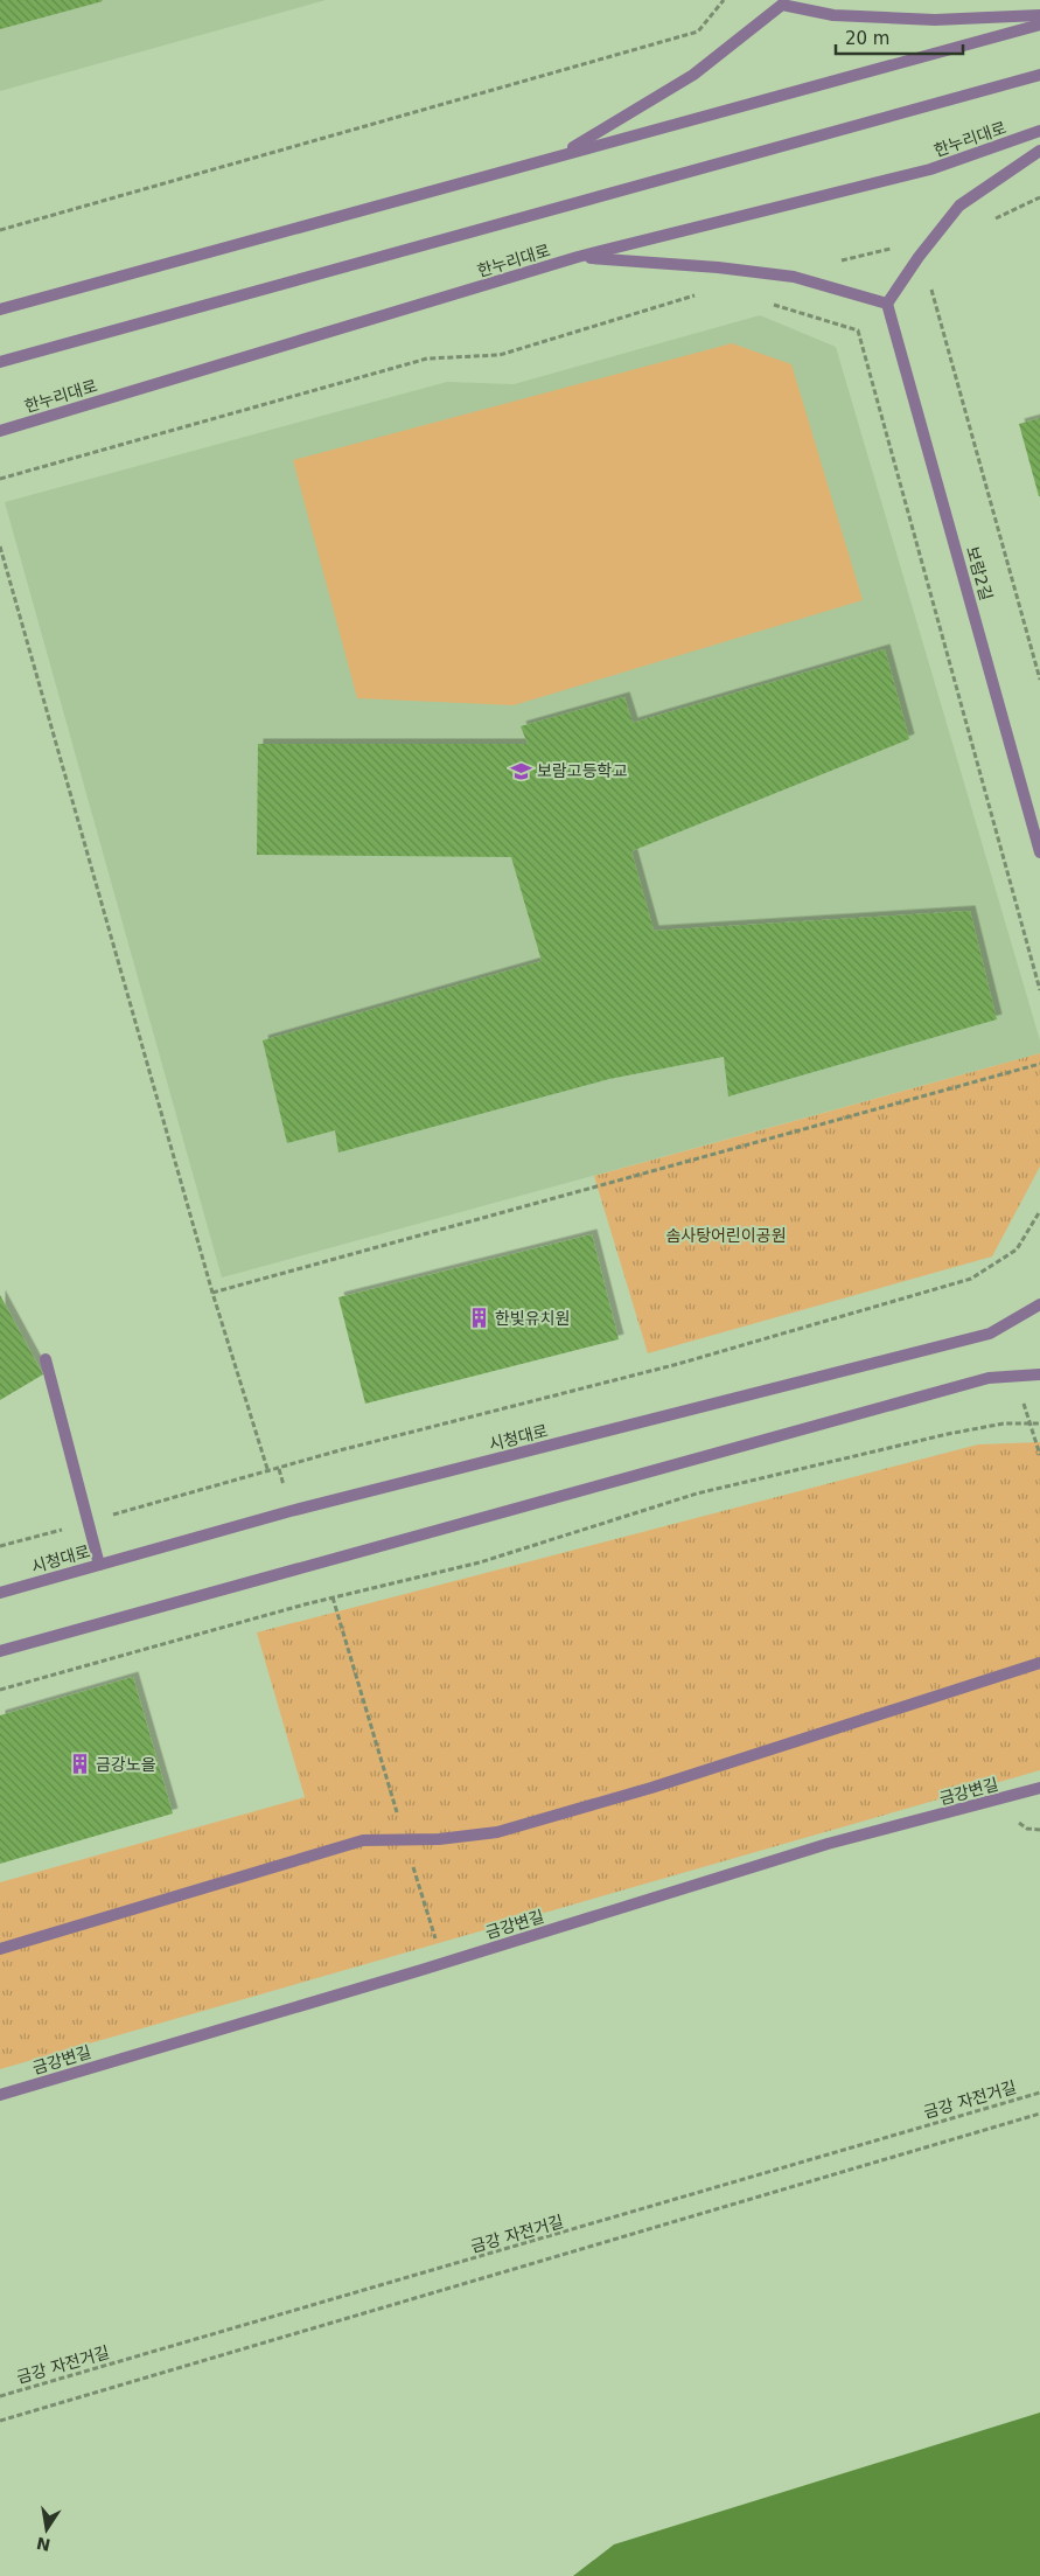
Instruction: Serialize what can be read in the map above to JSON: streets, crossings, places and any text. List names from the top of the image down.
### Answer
{
  "streets": {
    "street": [
      "한누리대로",
      "보람2길",
      "시청대로",
      "금강변길"
    ],
    "path": ["금강 자전거길"]
  },
  "parks": ["솜사탕어린이공원"],
  "places": {
    "school or university": ["보람고등학교"],
    "building": ["한빛유치원", "금강노을"]
  },
  "scale_bar": "20 m",
  "north": "bottom"
}
